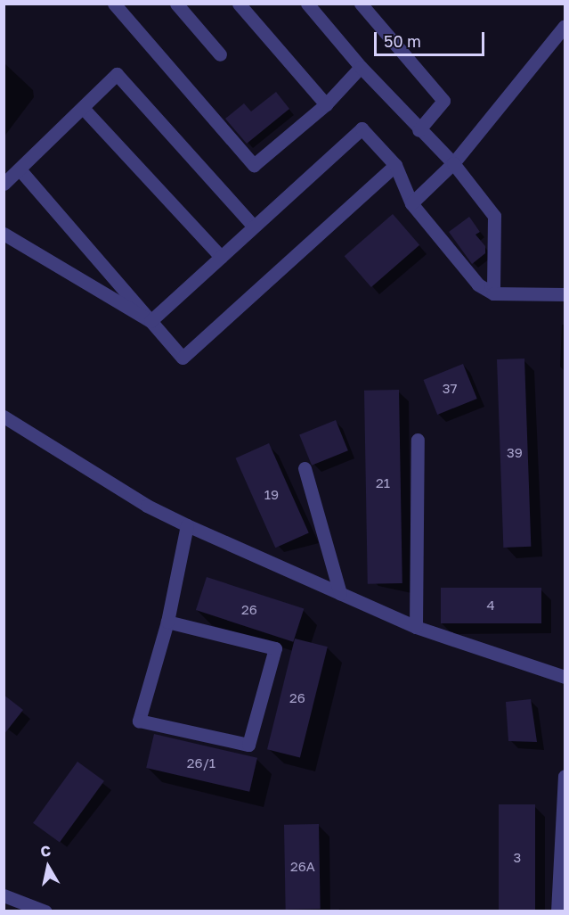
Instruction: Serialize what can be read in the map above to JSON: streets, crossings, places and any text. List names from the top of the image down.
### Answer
{
  "house_numbers": [
    "37",
    "39",
    "21",
    "19",
    "4",
    "26",
    "26",
    "26/1",
    "3",
    "26А"
  ],
  "scale_bar": "50 m",
  "north": "top"
}
